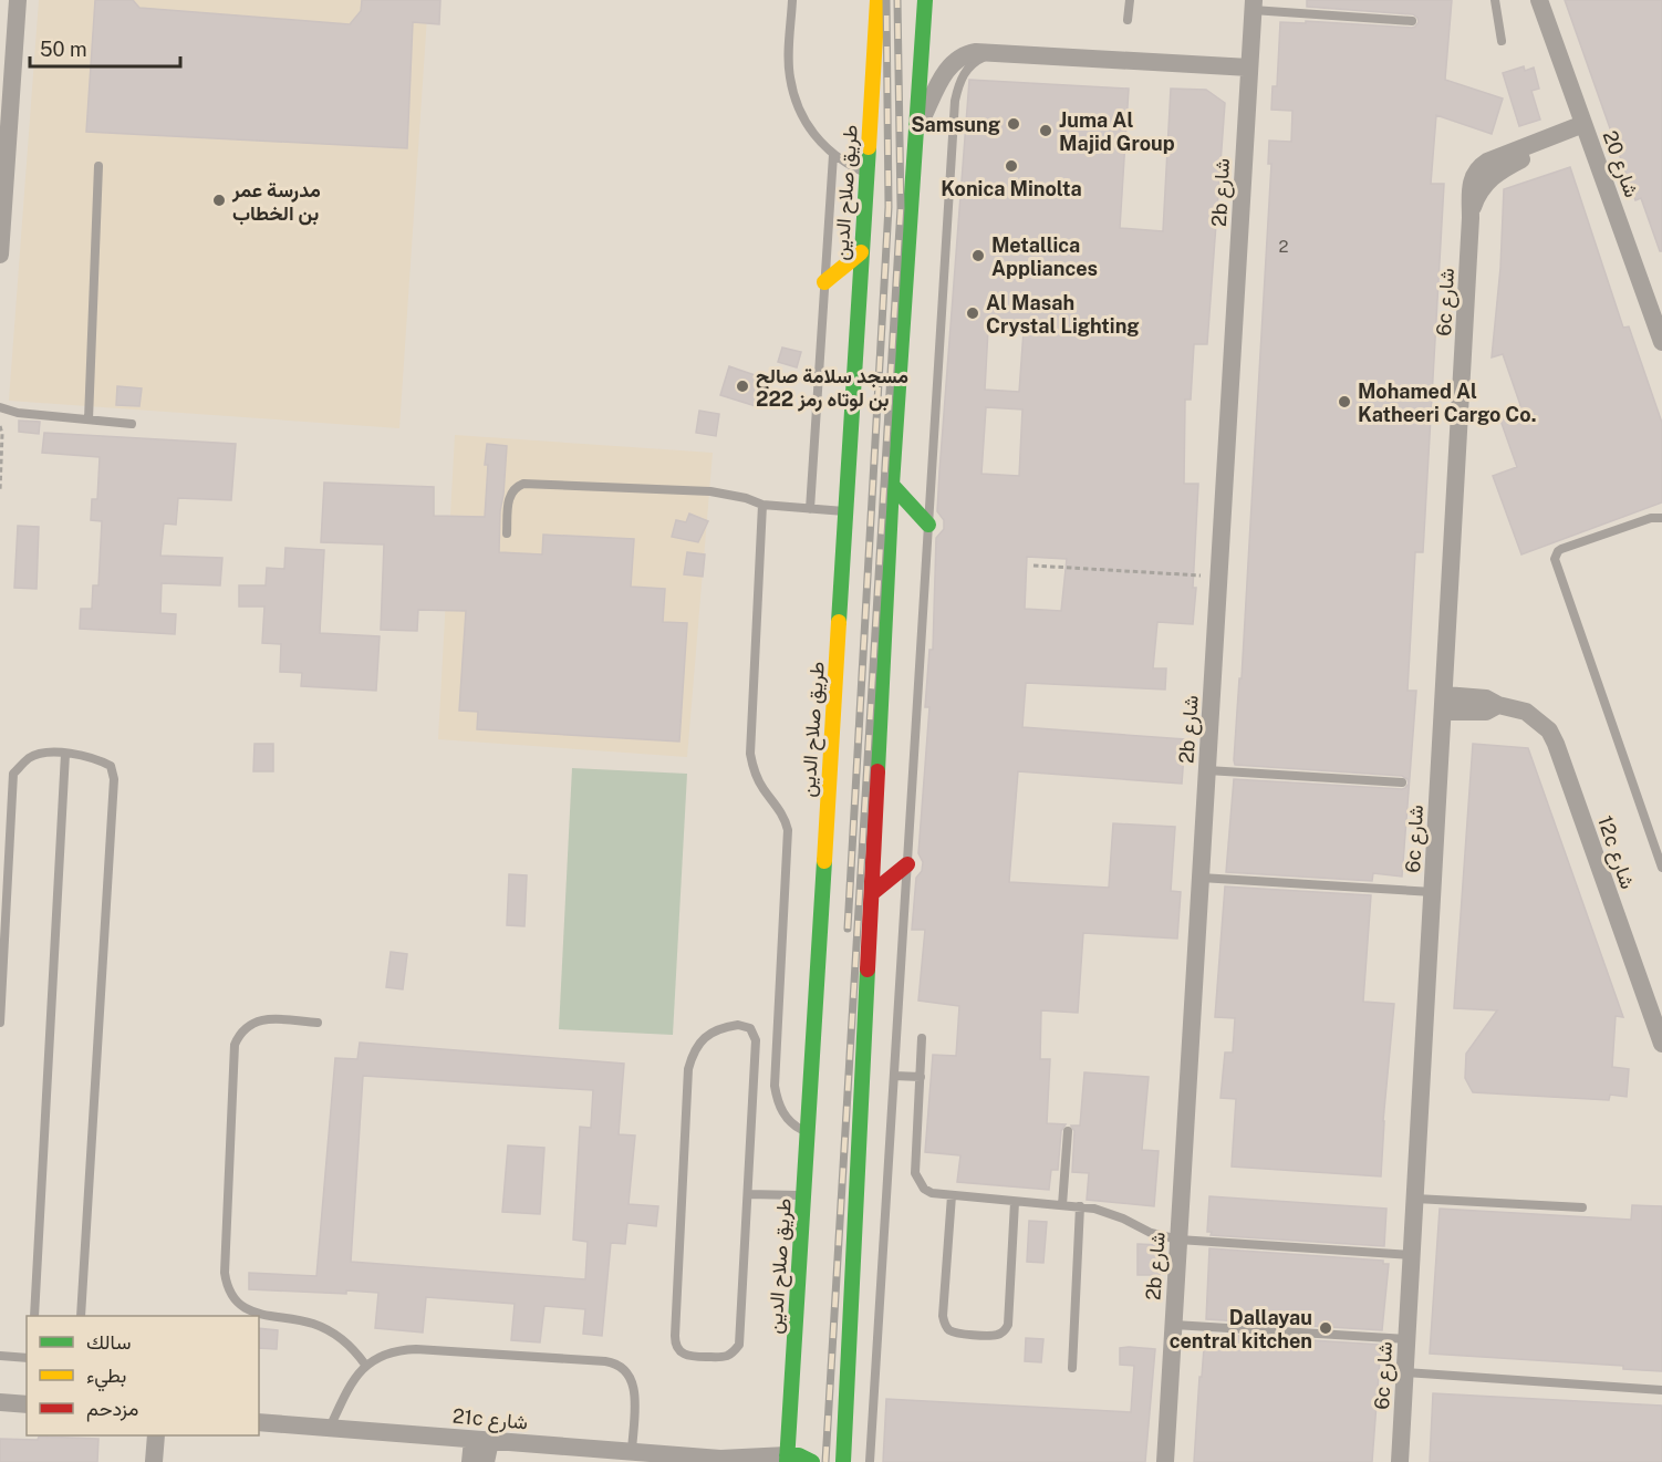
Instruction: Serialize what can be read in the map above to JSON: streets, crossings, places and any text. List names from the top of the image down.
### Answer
{
  "streets": {
    "main road": ["طريق صلاح الدين"],
    "street": [
      "شارع 20",
      "2b شارع",
      "6c شارع",
      "12c شارع",
      "21c شارع"
    ]
  },
  "crossings": [
    ["شارع 20", "6c شارع"],
    ["طريق صلاح الدين", "21c شارع"],
    ["6c شارع", "12c شارع"]
  ],
  "places": [
    "Samsung",
    "Juma Al Majid Group",
    "Konica Minolta",
    "مدرسة عمر بن الخطاب",
    "Metallica Appliances",
    "Al Masah Crystal Lighting",
    "مسجد سلامة صالح بن لوتاه رمز 222",
    "Mohamed Al Katheeri Cargo Co.",
    "Dallayau central kitchen"
  ],
  "house_numbers": ["2"],
  "legend": ["سالك", "بطيء", "مزدحم"],
  "scale_bar": "50 m"
}
